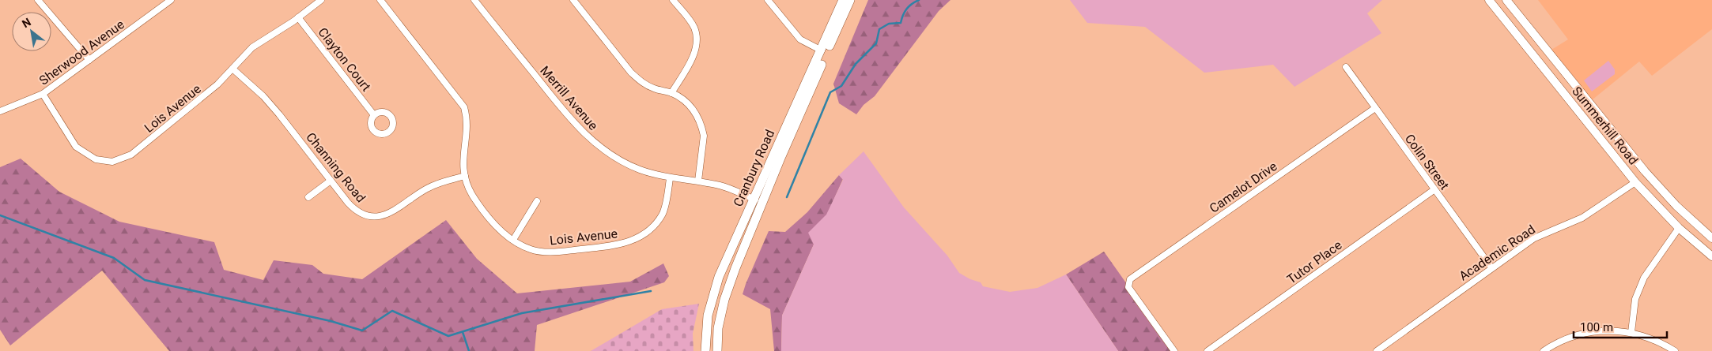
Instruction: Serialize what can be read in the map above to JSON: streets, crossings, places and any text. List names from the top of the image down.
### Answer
{
  "streets": {
    "main road": ["Cranbury Road"],
    "street": [
      "Sherwood Avenue",
      "Clayton Court",
      "Merrill Avenue",
      "Lois Avenue",
      "Summerhill Road",
      "Colin Street",
      "Channing Road",
      "Camelot Drive",
      "Academic Road",
      "Tutor Place"
    ]
  },
  "crossings": [
    ["Sherwood Avenue", "Lois Avenue"],
    ["Clayton Court", "Lois Avenue"],
    ["Merrill Avenue", "Lois Avenue"],
    ["Merrill Avenue", "Cranbury Road"],
    ["Lois Avenue", "Channing Road"],
    ["Summerhill Road", "Academic Road"],
    ["Colin Street", "Camelot Drive"],
    ["Colin Street", "Academic Road"],
    ["Colin Street", "Tutor Place"]
  ],
  "scale_bar": "100 m",
  "north": "top left"
}
